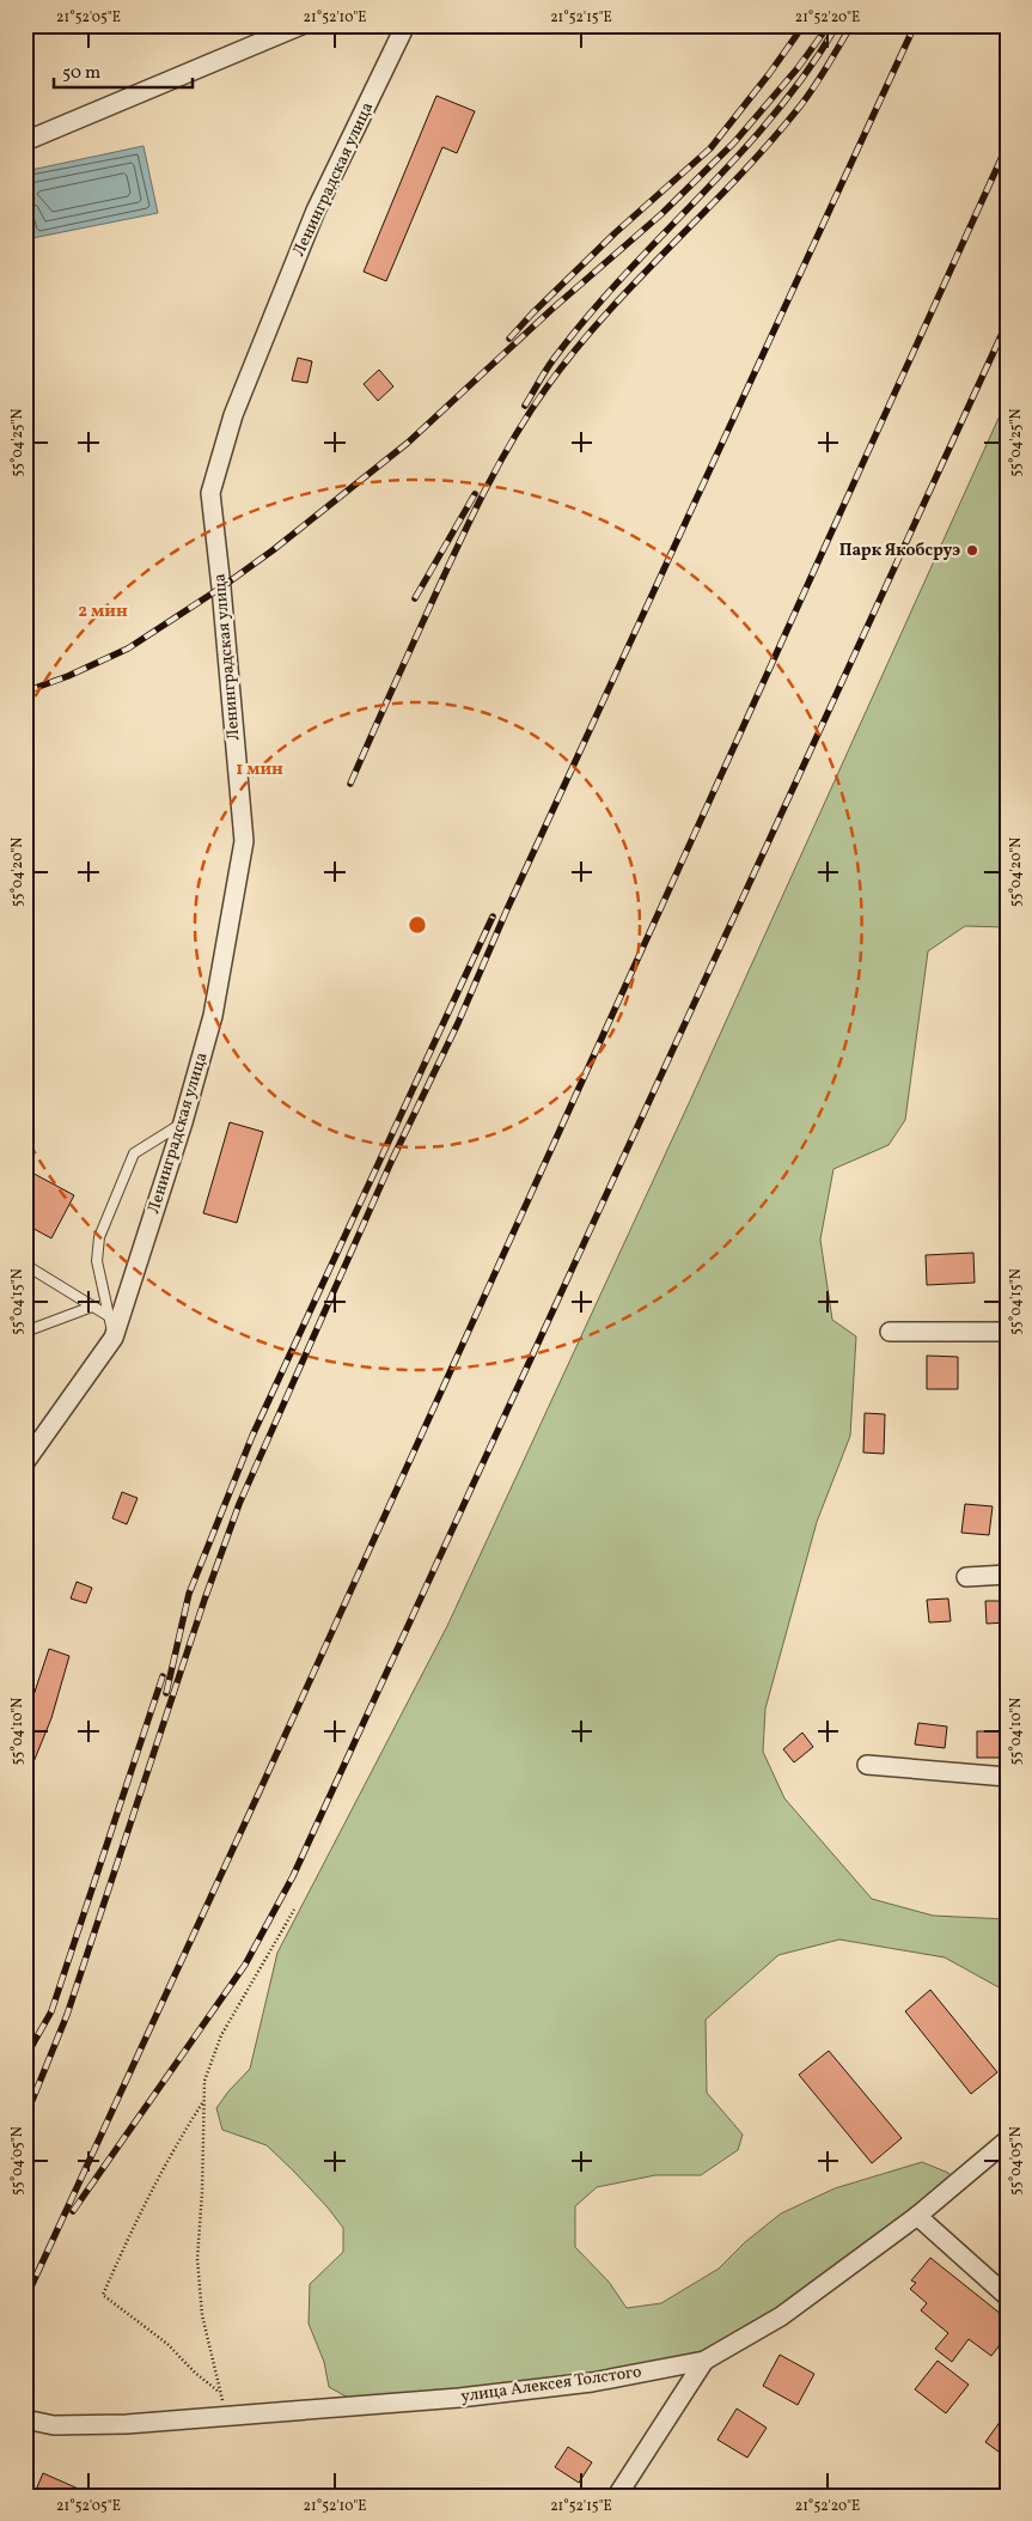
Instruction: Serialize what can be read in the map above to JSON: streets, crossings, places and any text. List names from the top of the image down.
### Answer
{
  "streets": {
    "street": ["Ленинградская улица", "улица Алексея Толстого"]
  },
  "places": ["Парк Якобсруэ"],
  "scale_bar": "50 m",
  "coordinates": [
    "21°52'05\"E",
    "21°52'10\"E",
    "21°52'15\"E",
    "21°52'20\"E",
    "55°04'25\"N",
    "55°04'20\"N",
    "55°04'15\"N",
    "55°04'10\"N",
    "55°04'05\"N"
  ],
  "rings": ["2 мин", "1 мин"]
}
